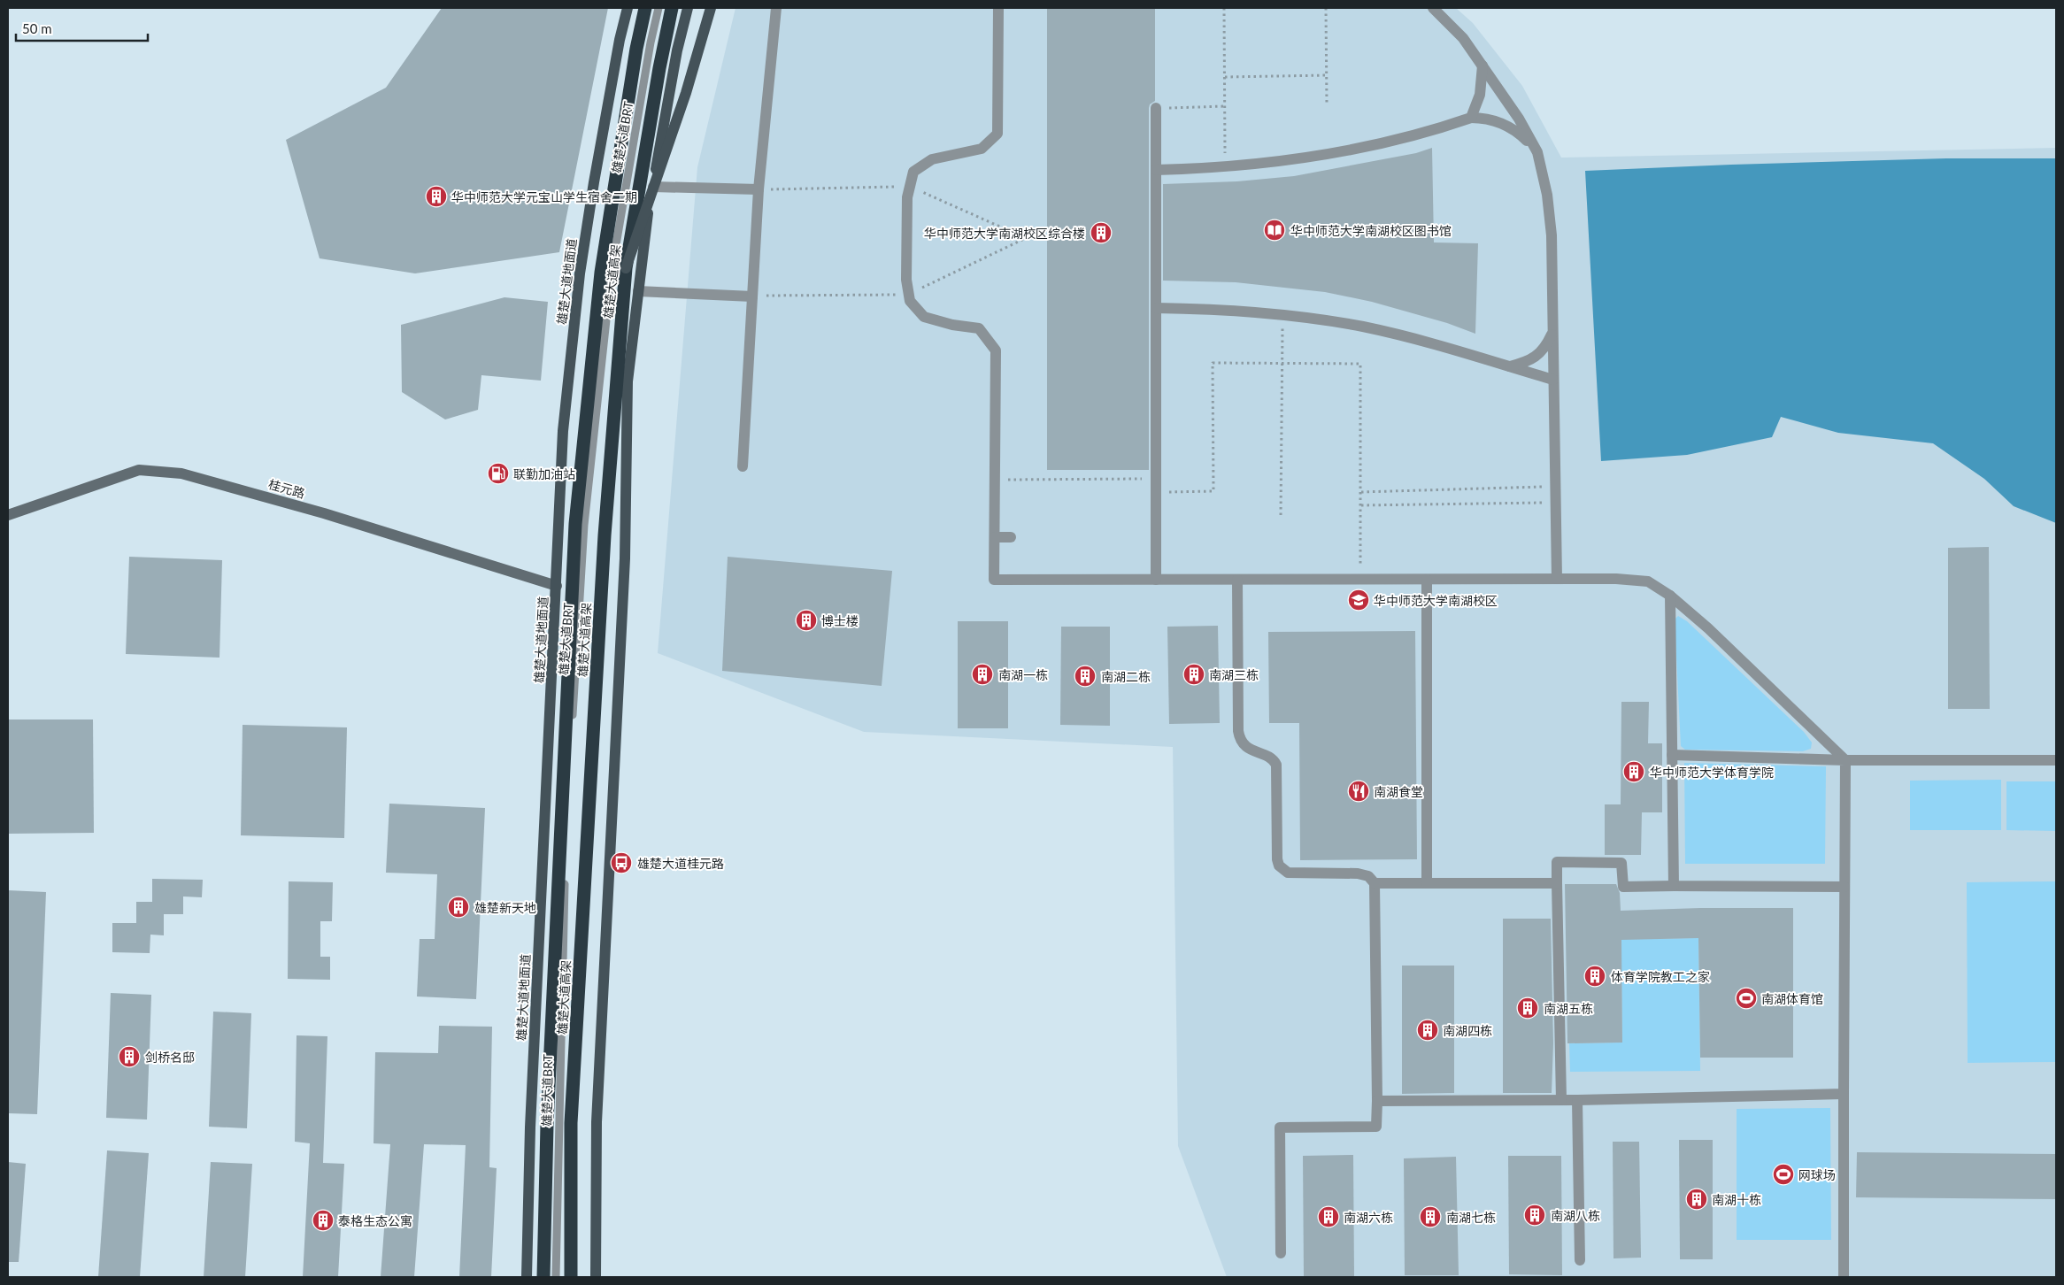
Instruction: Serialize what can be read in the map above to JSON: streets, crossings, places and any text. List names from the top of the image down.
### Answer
{
  "streets": {
    "highway": ["雄楚大道高架"],
    "main road": ["雄楚大道地面道"],
    "street": ["桂元路"],
    "lane": ["雄楚大道BRT"]
  },
  "crossings": [
    ["雄楚大道地面道", "桂元路"]
  ],
  "places": {
    "building": [
      "华中师范大学元宝山学生宿舍二期",
      "华中师范大学南湖校区综合楼",
      "博士楼",
      "南湖一栋",
      "南湖三栋",
      "南湖二栋",
      "华中师范大学体育学院",
      "雄楚新天地",
      "体育学院教工之家",
      "南湖五栋",
      "南湖四栋",
      "剑桥名邸",
      "南湖十栋",
      "南湖八栋",
      "南湖六栋",
      "南湖七栋",
      "泰格生态公寓"
    ],
    "library": ["华中师范大学南湖校区图书馆"],
    "fuel station": ["联勤加油站"],
    "school or university": ["华中师范大学南湖校区"],
    "restaurant": ["南湖食堂"],
    "bus stop": ["雄楚大道桂元路"],
    "sports": ["南湖体育馆", "网球场"]
  },
  "scale_bar": "50 m"
}
